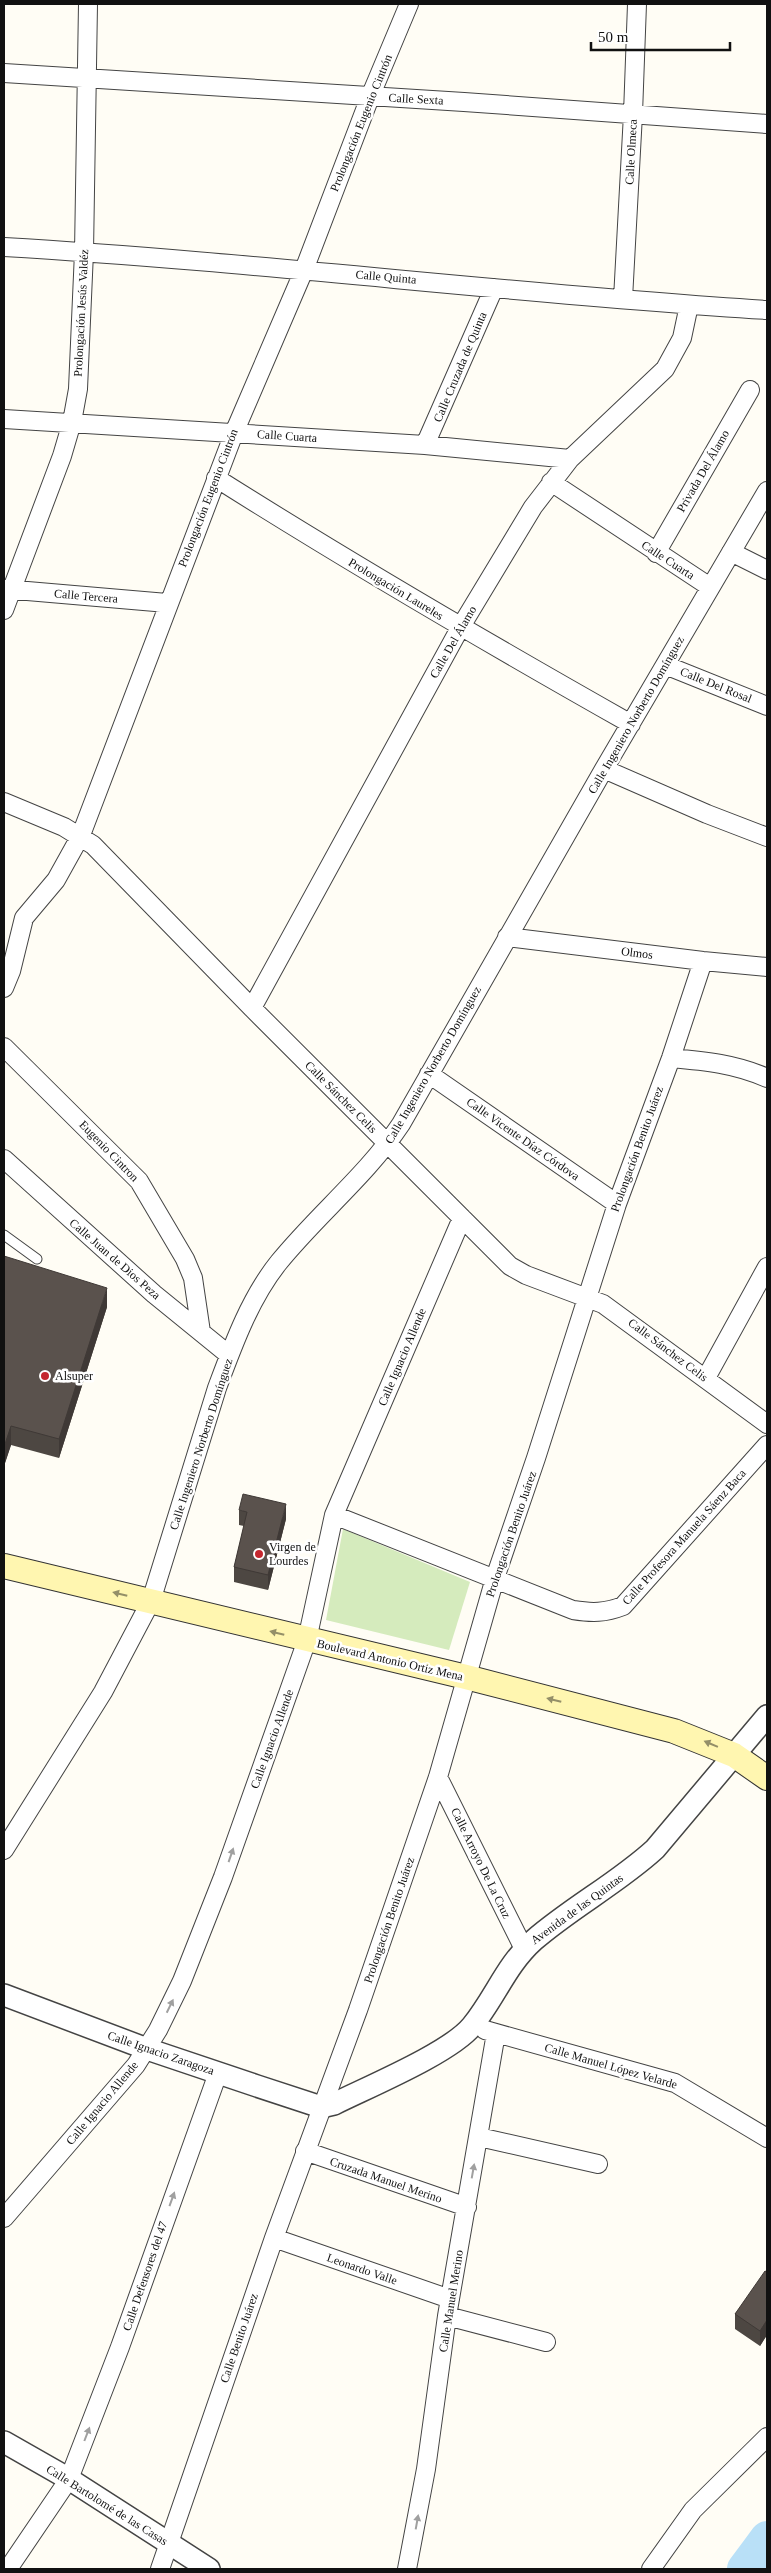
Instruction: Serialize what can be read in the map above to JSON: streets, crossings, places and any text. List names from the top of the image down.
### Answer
{
  "streets": {
    "main road": ["Boulevard Antonio Ortiz Mena"],
    "street": [
      "Calle Sexta",
      "Prolongación Eugenio Cintrón",
      "Calle Olmeca",
      "Calle Quinta",
      "Prolongación Jesús Valdéz",
      "Calle Cruzada de Quinta",
      "Calle Cuarta",
      "Privada Del Álamo",
      "Prolongación Laureles",
      "Calle Tercera",
      "Calle Del Álamo",
      "Calle Del Rosal",
      "Calle Ingeniero Norberto Domínguez",
      "Olmos",
      "Calle Sánchez Celis",
      "Calle Vicente Díaz Córdova",
      "Prolongación Benito Juárez",
      "Eugenio Cintron",
      "Calle Juan de Dios Peza",
      "Calle Ignacio Allende",
      "Calle Profesora Manuela Sáenz Baca",
      "Calle Arroyo De La Cruz",
      "Avenida de las Quintas",
      "Calle Ignacio Zaragoza",
      "Calle Manuel López Velarde",
      "Cruzada Manuel Merino",
      "Leonardo Valle",
      "Calle Defensores del 47",
      "Calle Manuel Merino",
      "Calle Benito Juárez",
      "Calle Bartolomé de las Casas"
    ]
  },
  "crossings": [
    ["Calle Sexta", "Prolongación Eugenio Cintrón"],
    ["Calle Sexta", "Calle Olmeca"],
    ["Calle Sexta", "Prolongación Jesús Valdéz"],
    ["Prolongación Eugenio Cintrón", "Calle Quinta"],
    ["Prolongación Eugenio Cintrón", "Calle Cuarta"],
    ["Prolongación Eugenio Cintrón", "Prolongación Laureles"],
    ["Prolongación Eugenio Cintrón", "Calle Tercera"],
    ["Prolongación Eugenio Cintrón", "Calle Sánchez Celis"],
    ["Calle Olmeca", "Calle Quinta"],
    ["Calle Quinta", "Prolongación Jesús Valdéz"],
    ["Calle Quinta", "Calle Cruzada de Quinta"],
    ["Calle Quinta", "Calle Del Álamo"],
    ["Prolongación Jesús Valdéz", "Calle Cuarta"],
    ["Prolongación Jesús Valdéz", "Calle Tercera"],
    ["Calle Cruzada de Quinta", "Calle Cuarta"],
    ["Calle Cuarta", "Privada Del Álamo"],
    ["Calle Cuarta", "Calle Del Álamo"],
    ["Calle Cuarta", "Calle Ingeniero Norberto Domínguez"],
    ["Prolongación Laureles", "Calle Del Álamo"],
    ["Prolongación Laureles", "Calle Ingeniero Norberto Domínguez"],
    ["Calle Del Álamo", "Calle Sánchez Celis"],
    ["Calle Del Rosal", "Calle Ingeniero Norberto Domínguez"],
    ["Calle Ingeniero Norberto Domínguez", "Olmos"],
    ["Calle Ingeniero Norberto Domínguez", "Calle Sánchez Celis"],
    ["Calle Ingeniero Norberto Domínguez", "Calle Vicente Díaz Córdova"],
    ["Calle Ingeniero Norberto Domínguez", "Calle Juan de Dios Peza"],
    ["Calle Ingeniero Norberto Domínguez", "Boulevard Antonio Ortiz Mena"],
    ["Olmos", "Prolongación Benito Juárez"],
    ["Calle Sánchez Celis", "Prolongación Benito Juárez"],
    ["Calle Sánchez Celis", "Calle Ignacio Allende"],
    ["Calle Vicente Díaz Córdova", "Prolongación Benito Juárez"],
    ["Prolongación Benito Juárez", "Calle Profesora Manuela Sáenz Baca"],
    ["Prolongación Benito Juárez", "Boulevard Antonio Ortiz Mena"],
    ["Prolongación Benito Juárez", "Calle Arroyo De La Cruz"],
    ["Prolongación Benito Juárez", "Avenida de las Quintas"],
    ["Prolongación Benito Juárez", "Calle Ignacio Zaragoza"],
    ["Prolongación Benito Juárez", "Calle Benito Juárez"],
    ["Eugenio Cintron", "Calle Juan de Dios Peza"],
    ["Calle Ignacio Allende", "Boulevard Antonio Ortiz Mena"],
    ["Calle Ignacio Allende", "Calle Ignacio Zaragoza"],
    ["Boulevard Antonio Ortiz Mena", "Avenida de las Quintas"],
    ["Calle Arroyo De La Cruz", "Avenida de las Quintas"],
    ["Avenida de las Quintas", "Calle Ignacio Zaragoza"],
    ["Avenida de las Quintas", "Calle Manuel López Velarde"],
    ["Avenida de las Quintas", "Calle Benito Juárez"],
    ["Calle Ignacio Zaragoza", "Calle Defensores del 47"],
    ["Calle Ignacio Zaragoza", "Calle Benito Juárez"],
    ["Calle Manuel López Velarde", "Calle Manuel Merino"],
    ["Cruzada Manuel Merino", "Calle Manuel Merino"],
    ["Cruzada Manuel Merino", "Calle Benito Juárez"],
    ["Leonardo Valle", "Calle Manuel Merino"],
    ["Leonardo Valle", "Calle Benito Juárez"],
    ["Calle Defensores del 47", "Calle Bartolomé de las Casas"],
    ["Calle Benito Juárez", "Calle Bartolomé de las Casas"]
  ],
  "one_way": [
    "Calle Ignacio Allende",
    "Boulevard Antonio Ortiz Mena",
    "Calle Defensores del 47",
    "Calle Manuel Merino"
  ],
  "places": ["Alsuper", "Virgen de Lourdes"],
  "scale_bar": "50 m"
}
